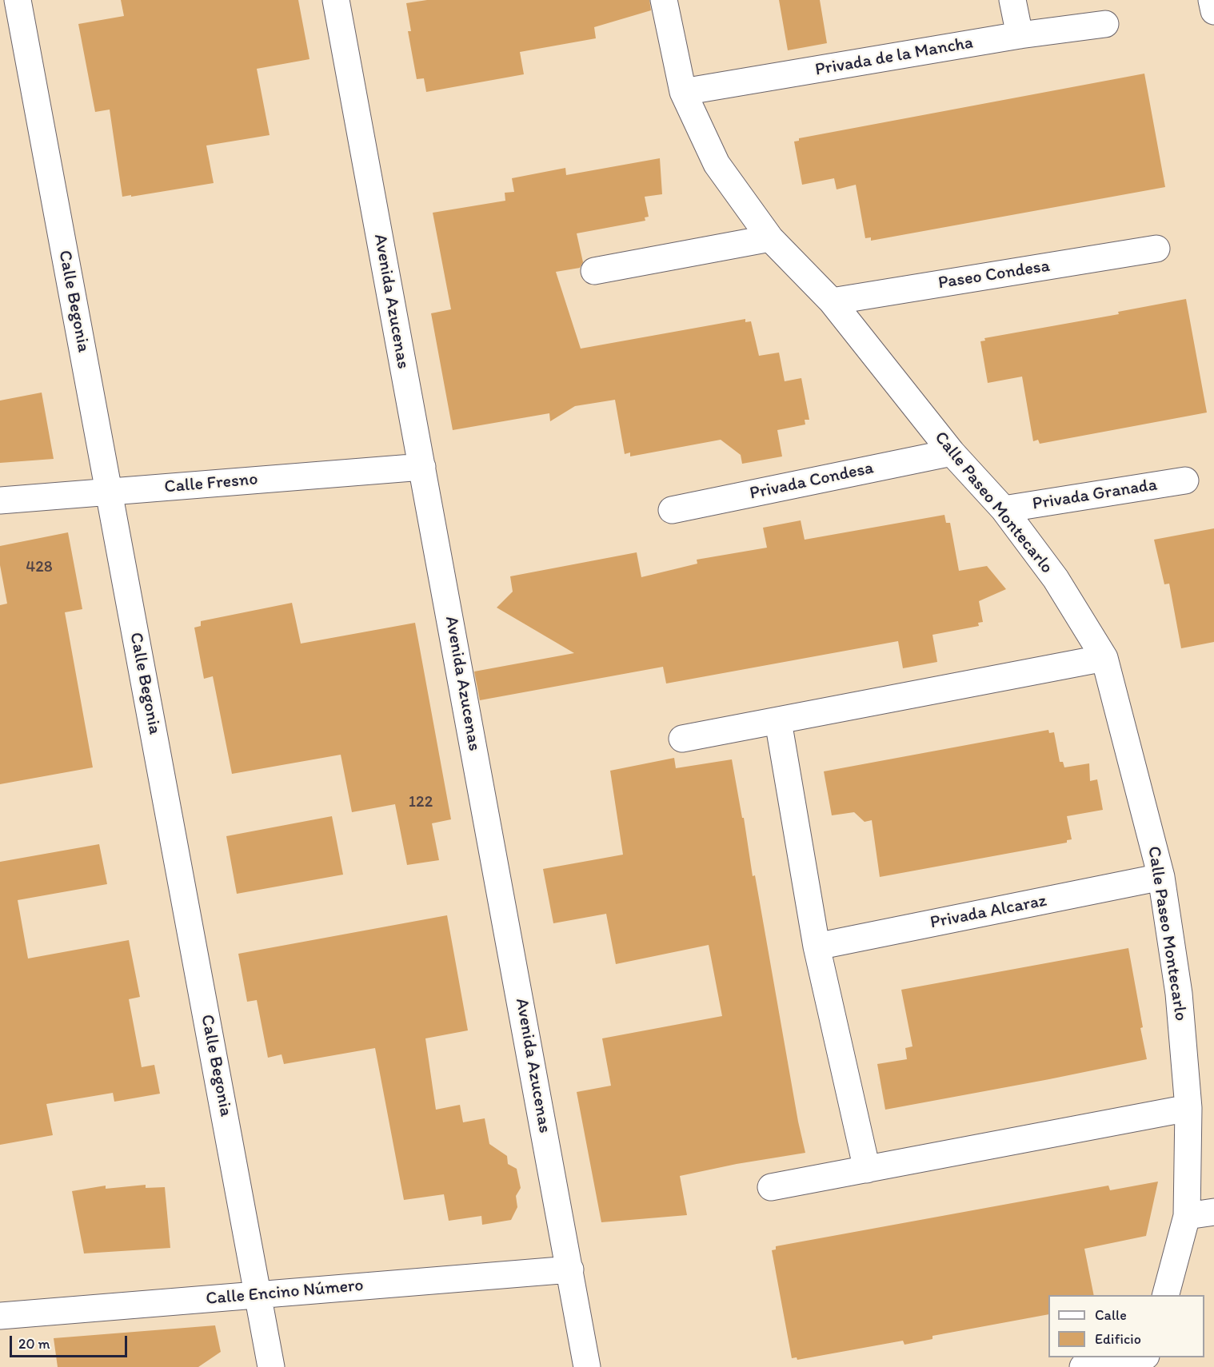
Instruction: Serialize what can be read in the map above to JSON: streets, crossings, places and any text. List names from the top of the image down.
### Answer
{
  "streets": {
    "street": [
      "Privada de la Mancha",
      "Paseo Condesa",
      "Calle Begonia",
      "Avenida Azucenas",
      "Privada Condesa",
      "Calle Fresno",
      "Privada Granada",
      "Calle Paseo Montecarlo",
      "Privada Alcaraz",
      "Calle Encino Número"
    ]
  },
  "crossings": [
    ["Privada de la Mancha", "Calle Paseo Montecarlo"],
    ["Paseo Condesa", "Calle Paseo Montecarlo"],
    ["Calle Begonia", "Calle Fresno"],
    ["Calle Begonia", "Calle Encino Número"],
    ["Avenida Azucenas", "Calle Fresno"],
    ["Avenida Azucenas", "Calle Encino Número"],
    ["Privada Condesa", "Calle Paseo Montecarlo"],
    ["Privada Granada", "Calle Paseo Montecarlo"],
    ["Calle Paseo Montecarlo", "Privada Alcaraz"]
  ],
  "house_numbers": ["428", "122"],
  "legend": ["Calle", "Edificio"],
  "scale_bar": "20 m"
}
